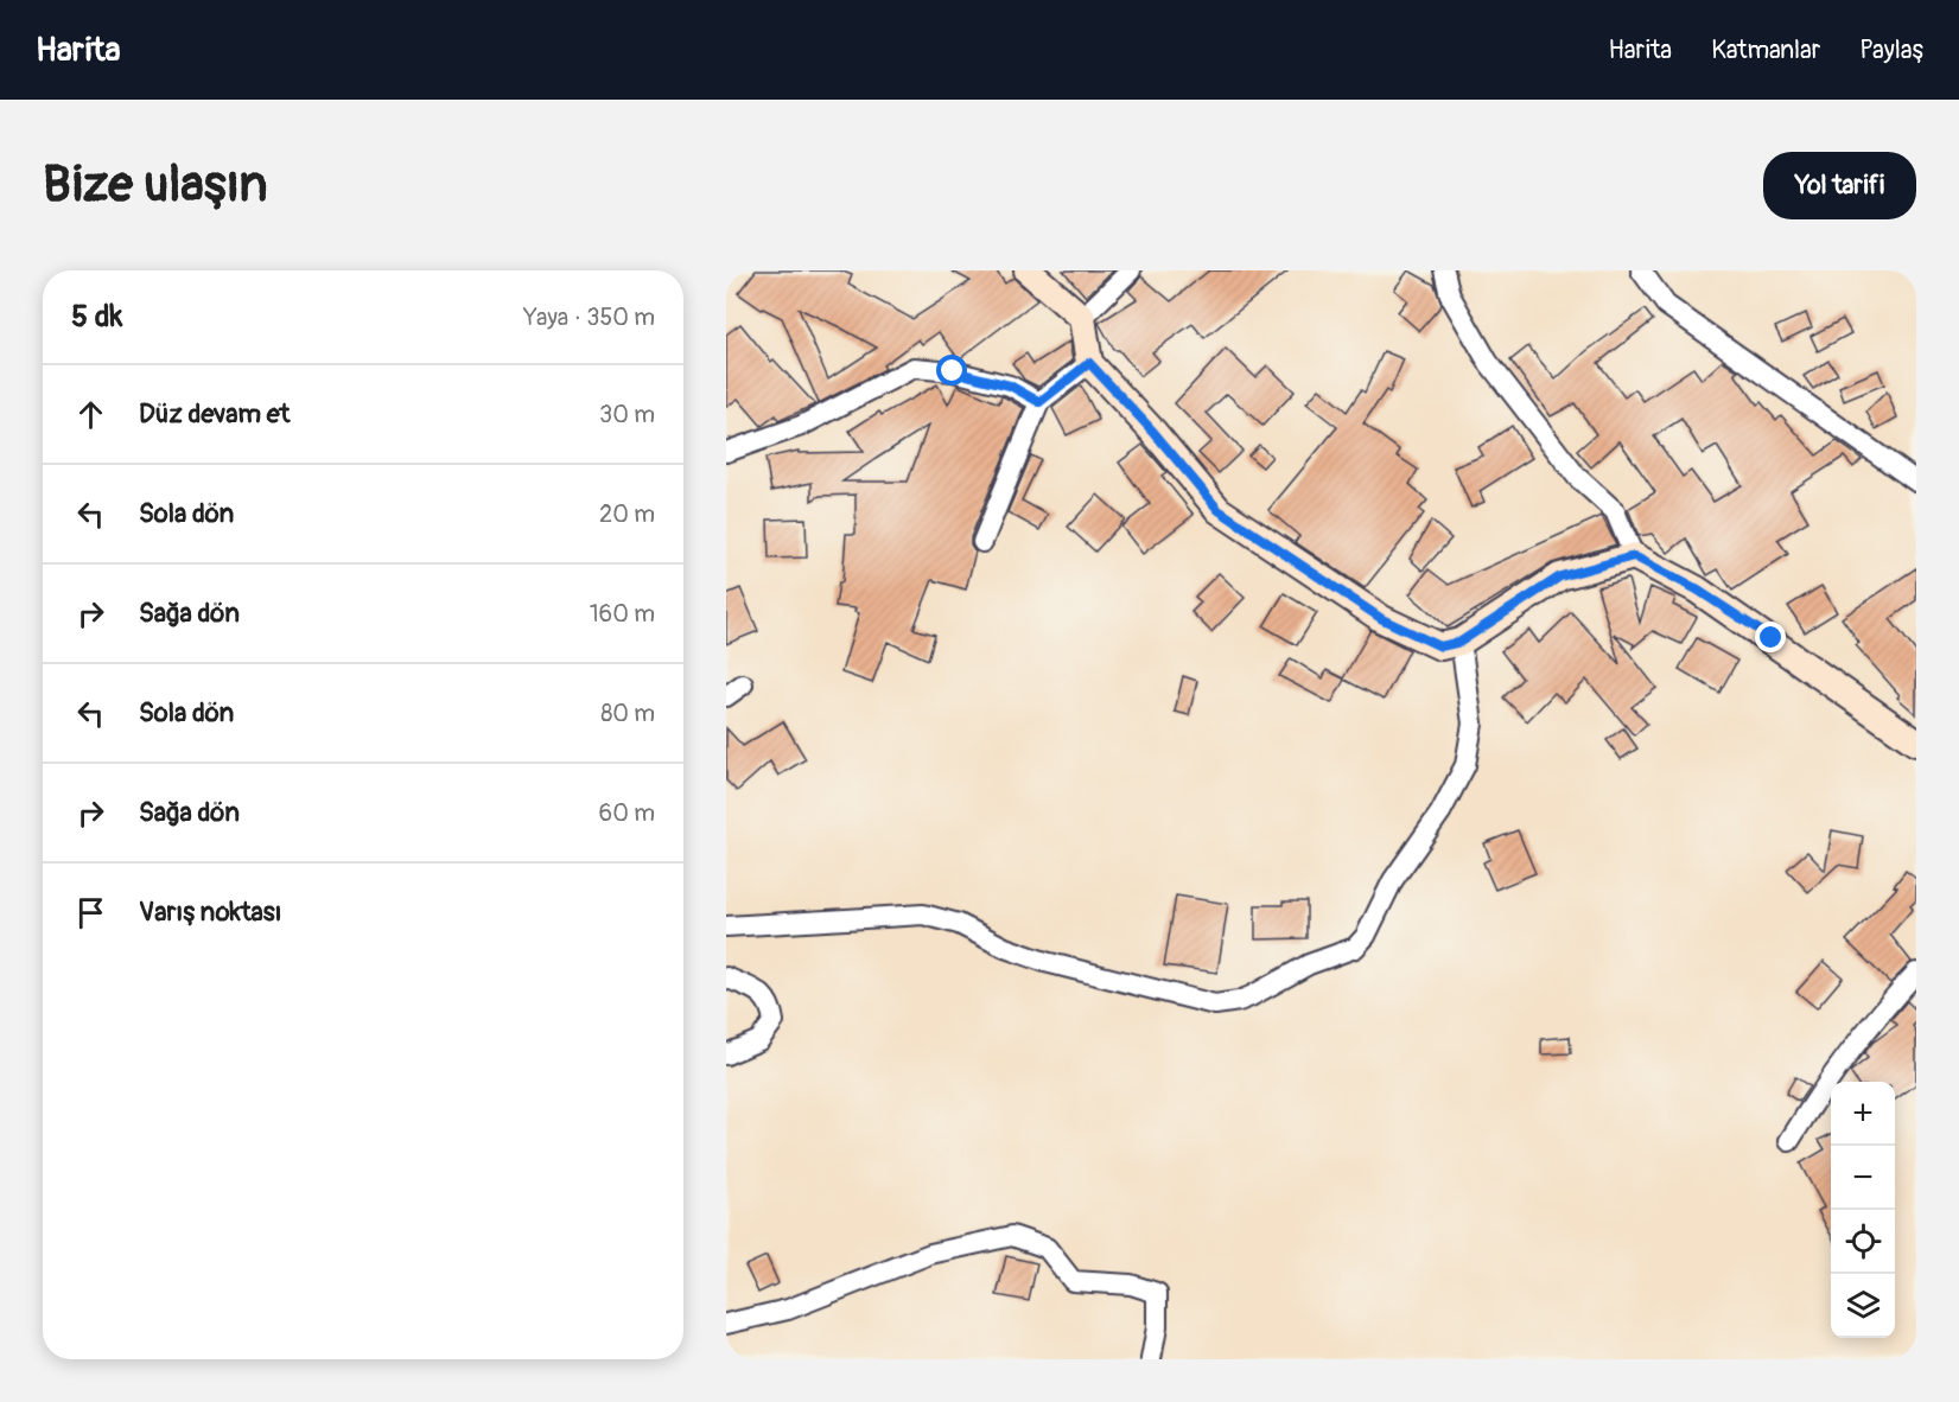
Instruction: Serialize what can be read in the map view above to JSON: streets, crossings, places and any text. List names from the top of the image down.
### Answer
{
  "page": {
    "header": "Harita",
    "nav": ["Harita", "Katmanlar", "Paylaş"],
    "buttons": "Yol tarifi",
    "title": "Bize ulaşın",
    "heading": ["5 dk", "Yaya · 350 m"],
    "list": [
      ["Düz devam et", "30 m"],
      ["Sola dön", "20 m"],
      ["Sağa dön", "160 m"],
      ["Sola dön", "80 m"],
      ["Sağa dön", "60 m"],
      "Varış noktası"
    ],
    "map_buttons": ["+", "−"]
  }
}
